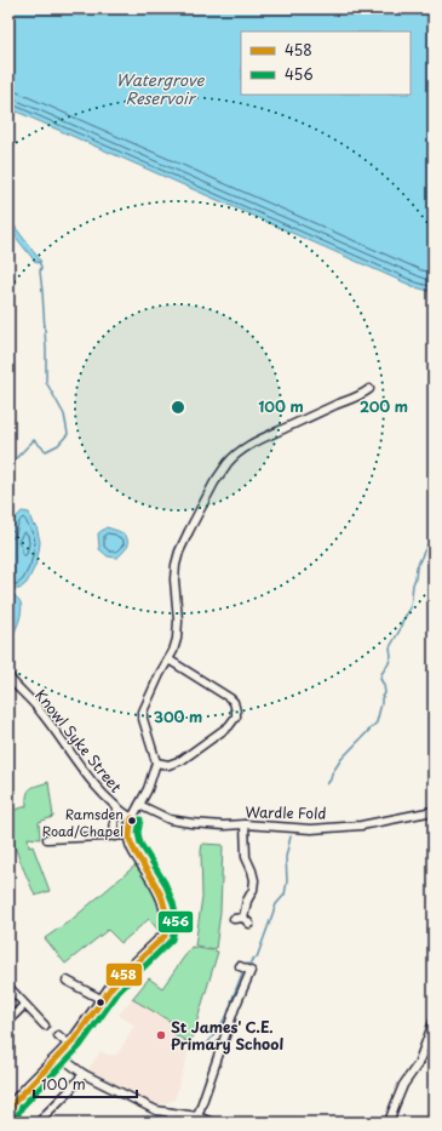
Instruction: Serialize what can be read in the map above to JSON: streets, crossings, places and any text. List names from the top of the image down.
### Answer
{
  "streets": {
    "street": ["Knowl Syke Street", "Wardle Fold"]
  },
  "water": ["Watergrove Reservoir"],
  "places": ["Ramsden Road/Chapel", "St James' C.E. Primary School"],
  "lines": ["transit line 458", "transit line 456"],
  "legend": ["458", "456"],
  "scale_bar": "100 m",
  "rings": ["100 m", "200 m", "300 m"]
}
